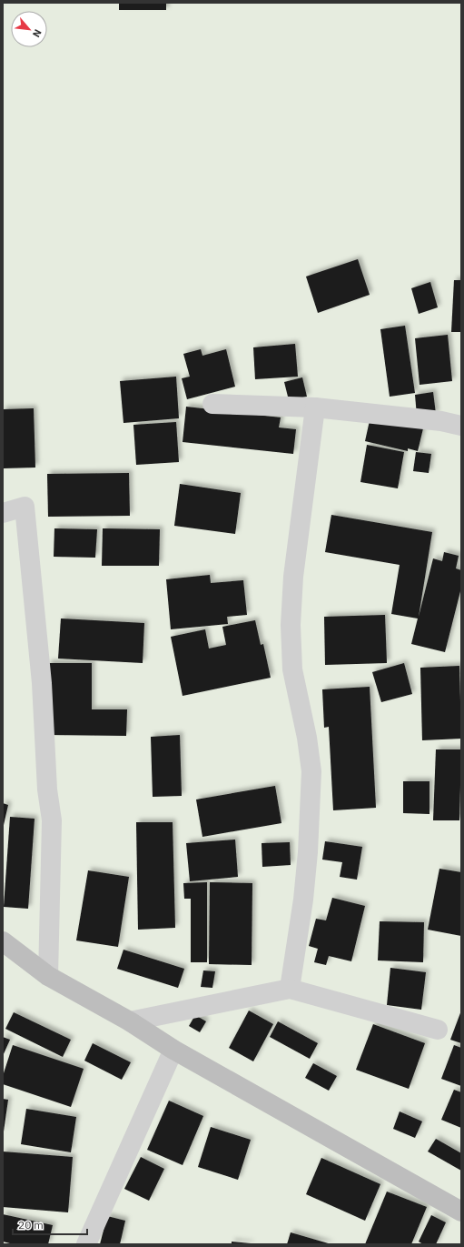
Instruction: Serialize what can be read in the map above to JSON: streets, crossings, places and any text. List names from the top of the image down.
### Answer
{
  "scale_bar": "20 m",
  "north": "bottom right"
}
